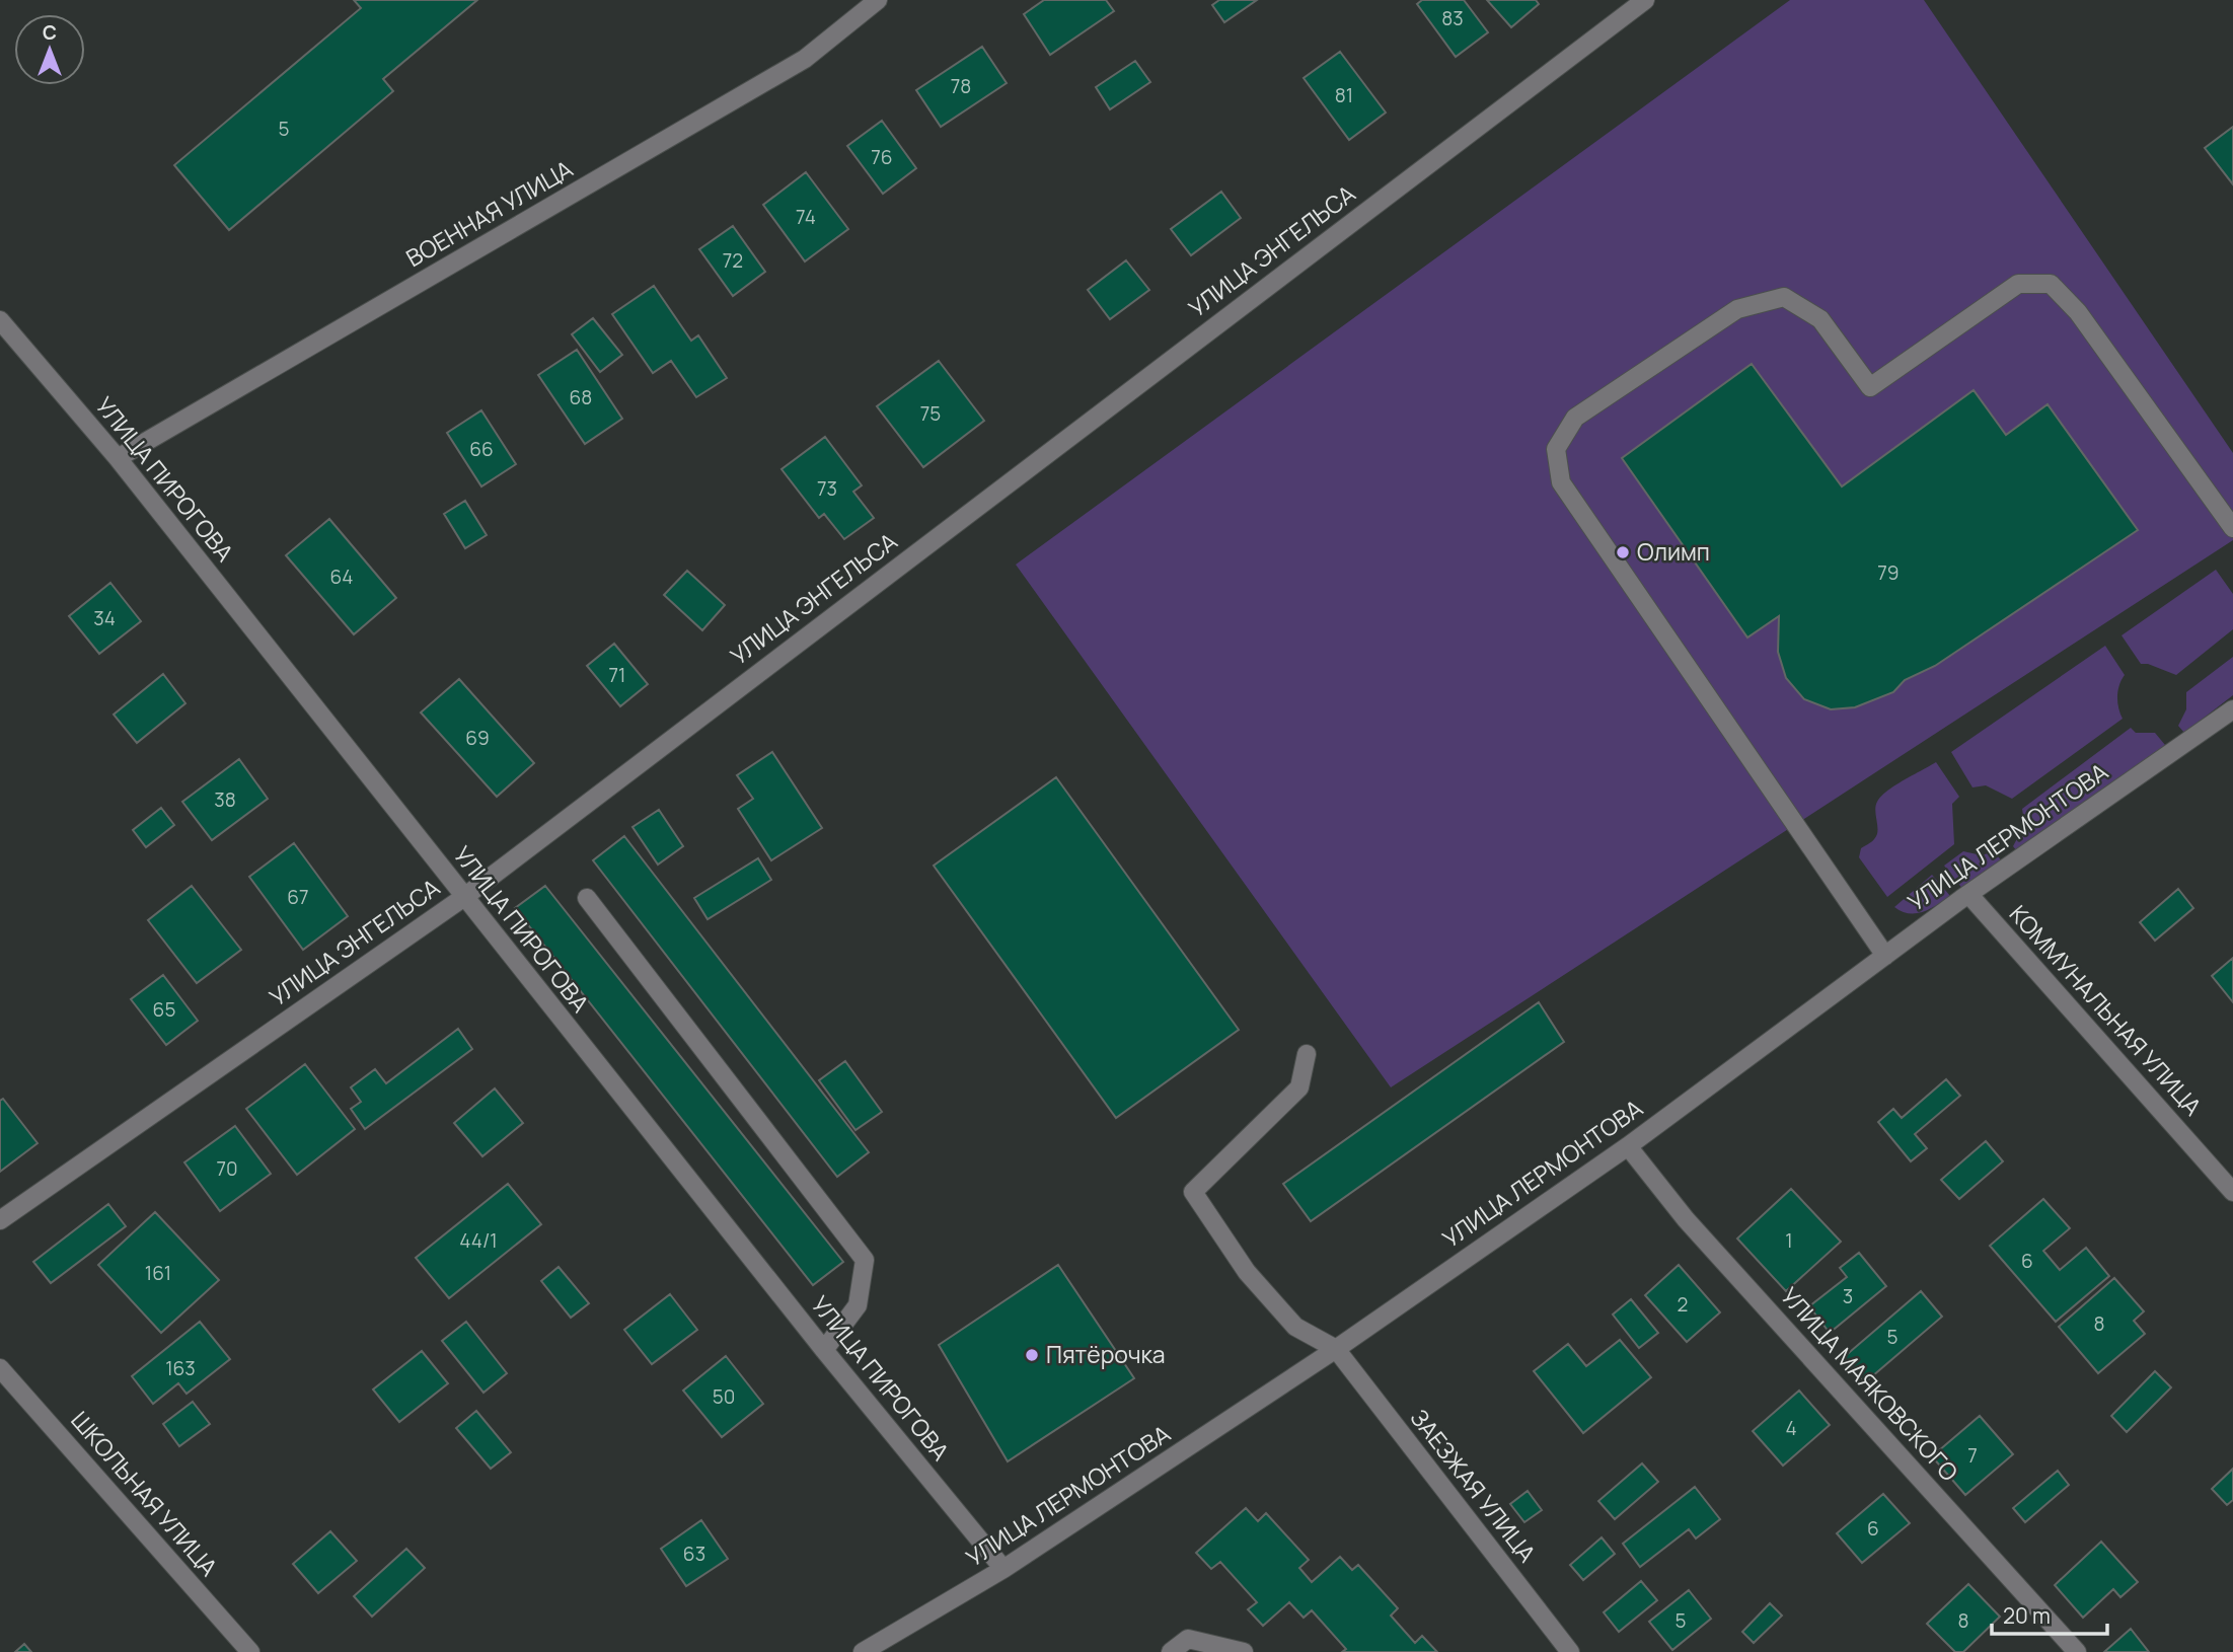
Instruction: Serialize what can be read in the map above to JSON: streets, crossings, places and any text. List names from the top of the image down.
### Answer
{
  "streets": {
    "street": [
      "ВОЕННАЯ УЛИЦА",
      "УЛИЦА ЭНГЕЛЬСА",
      "УЛИЦА ПИРОГОВА",
      "УЛИЦА ЛЕРМОНТОВА",
      "КОММУНАЛЬНАЯ УЛИЦА",
      "УЛИЦА МАЯКОВСКОГО",
      "ЗАЕЗЖАЯ УЛИЦА",
      "ШКОЛЬНАЯ УЛИЦА"
    ]
  },
  "crossings": [
    ["ВОЕННАЯ УЛИЦА", "УЛИЦА ПИРОГОВА"],
    ["УЛИЦА ЭНГЕЛЬСА", "УЛИЦА ПИРОГОВА"],
    ["УЛИЦА ПИРОГОВА", "УЛИЦА ЛЕРМОНТОВА"],
    ["УЛИЦА ЛЕРМОНТОВА", "КОММУНАЛЬНАЯ УЛИЦА"],
    ["УЛИЦА ЛЕРМОНТОВА", "УЛИЦА МАЯКОВСКОГО"],
    ["УЛИЦА ЛЕРМОНТОВА", "ЗАЕЗЖАЯ УЛИЦА"]
  ],
  "places": ["Олимп", "Пятёрочка"],
  "house_numbers": [
    "83",
    "78",
    "81",
    "5",
    "76",
    "74",
    "72",
    "68",
    "75",
    "66",
    "73",
    "79",
    "64",
    "34",
    "71",
    "69",
    "38",
    "67",
    "65",
    "70",
    "44/1",
    "1",
    "6",
    "161",
    "3",
    "2",
    "8",
    "5",
    "163",
    "50",
    "4",
    "7",
    "6",
    "63",
    "5",
    "8"
  ],
  "scale_bar": "20 m",
  "north": "top"
}
